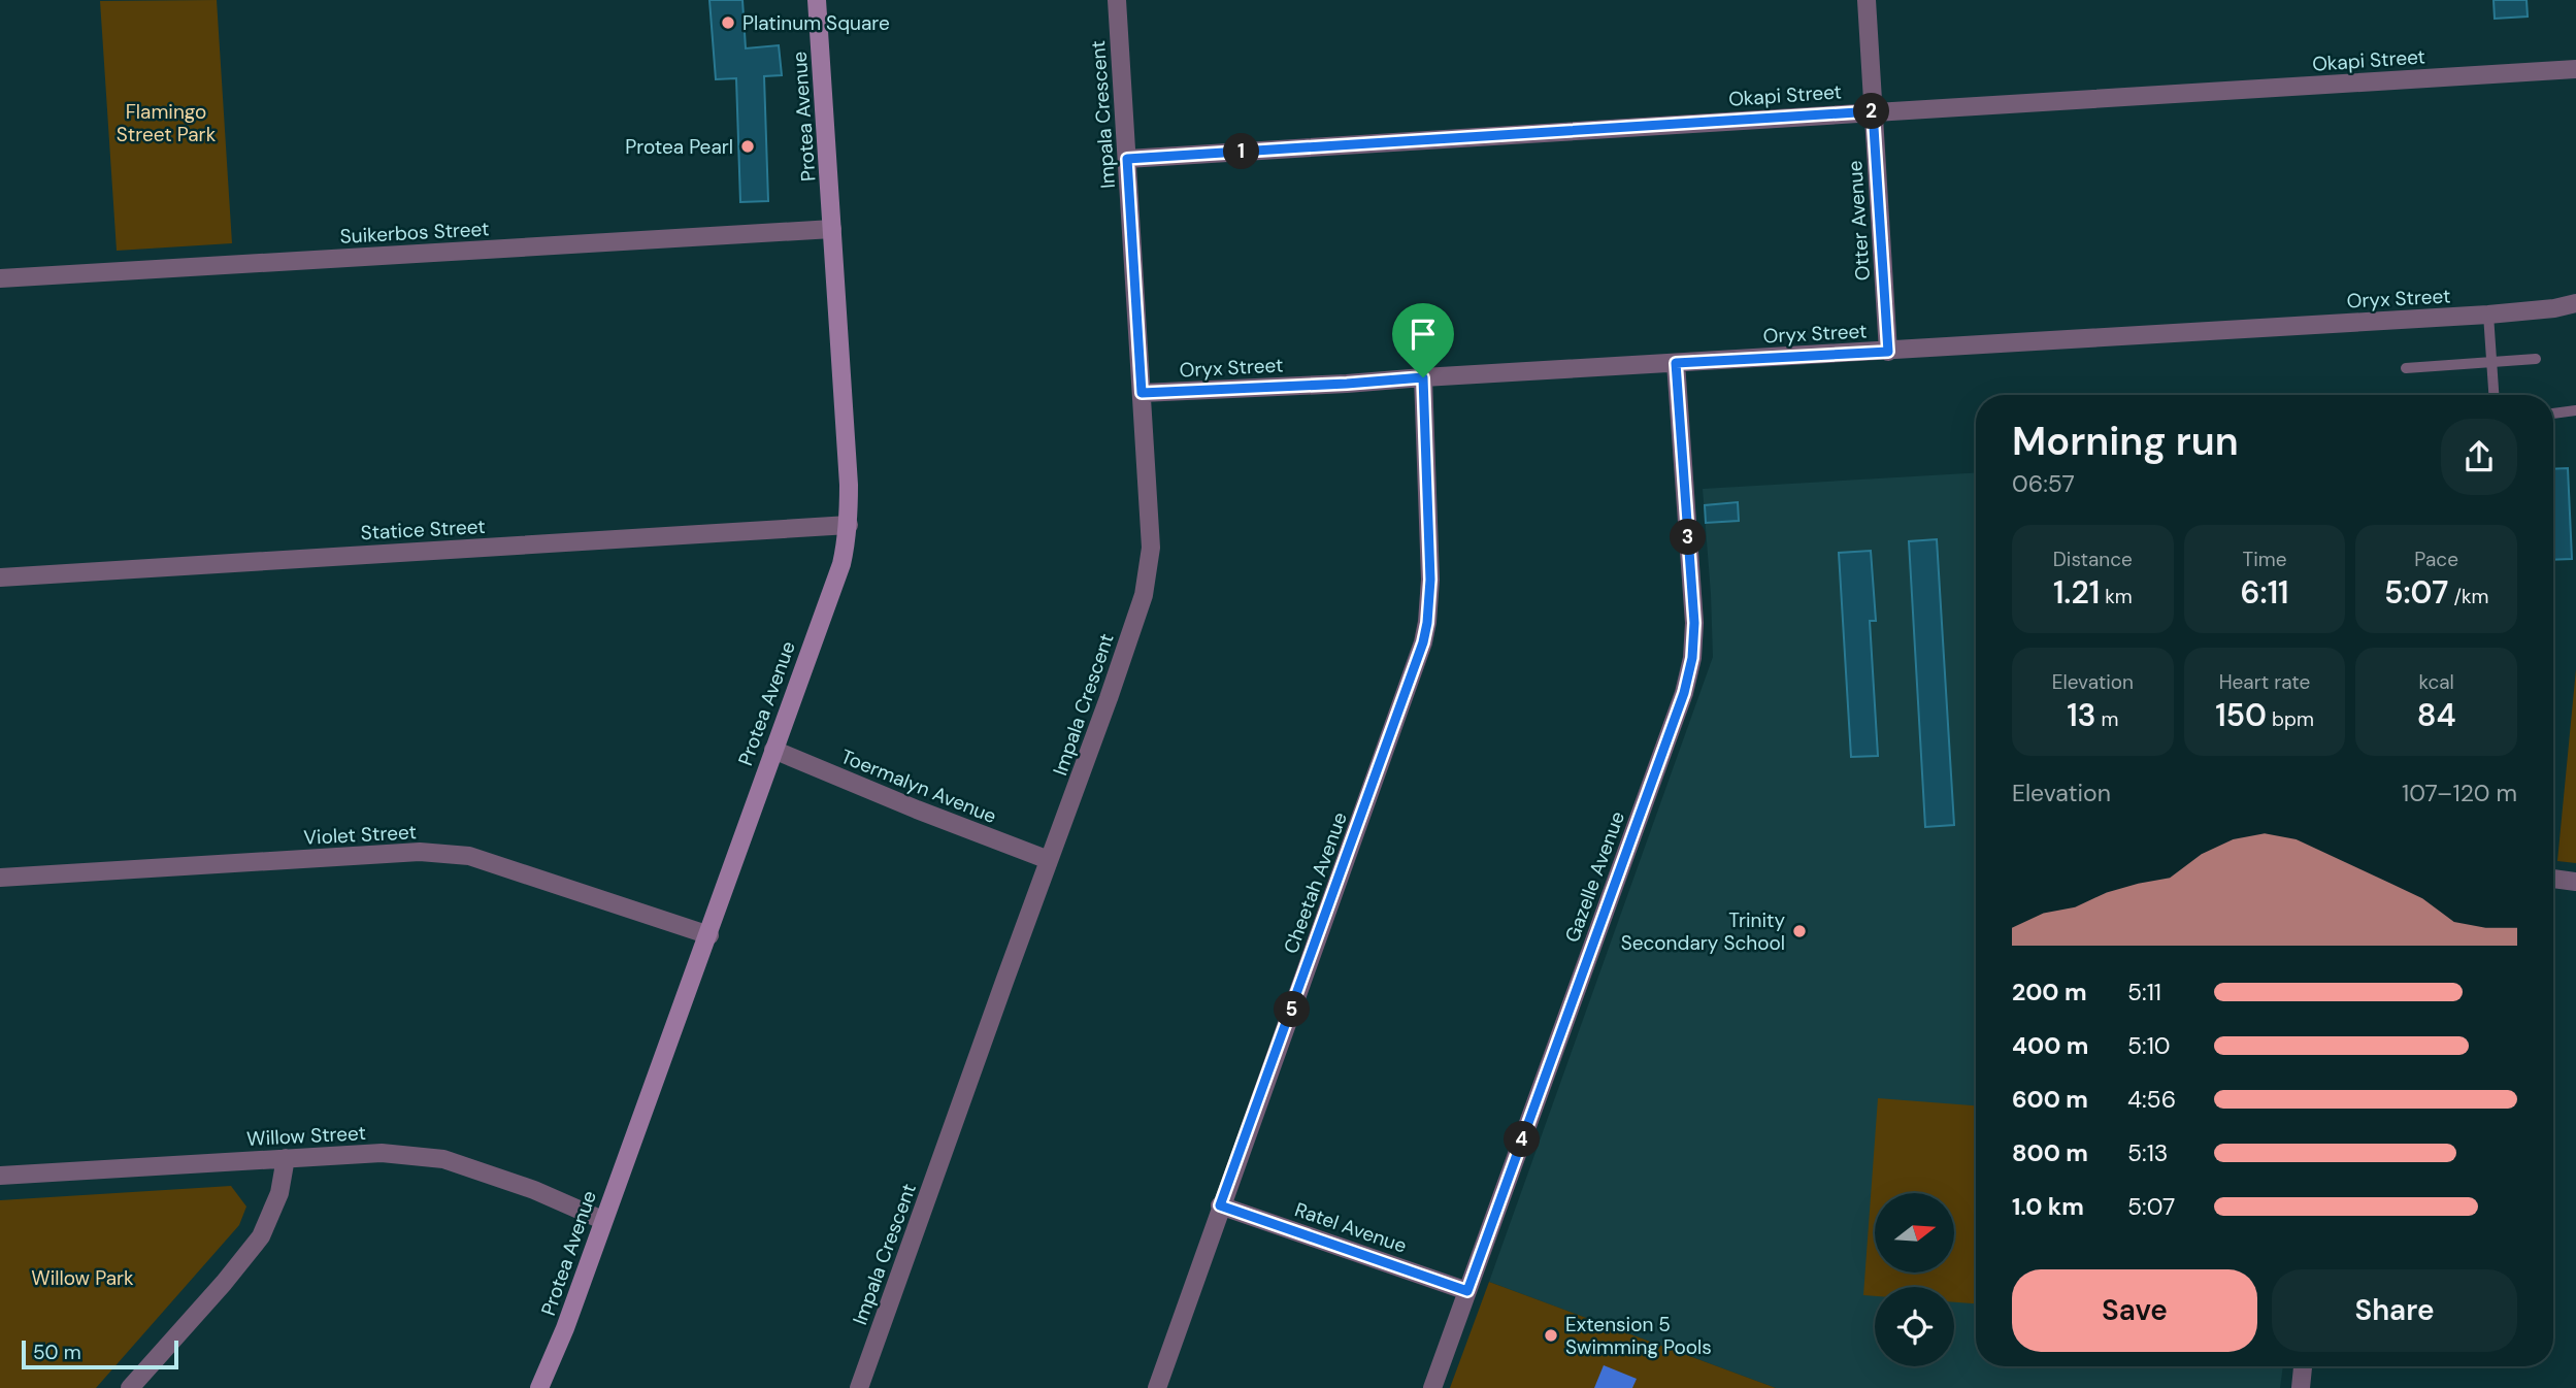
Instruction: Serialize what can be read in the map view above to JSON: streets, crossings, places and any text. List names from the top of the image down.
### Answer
{
  "streets": {
    "street": [
      "Okapi Street",
      "Impala Crescent",
      "Protea Avenue",
      "Otter Avenue",
      "Suikerbos Street",
      "Oryx Street",
      "Statice Street",
      "Toermalyn Avenue",
      "Violet Street",
      "Gazelle Avenue",
      "Cheetah Avenue",
      "Willow Street",
      "Ratel Avenue"
    ]
  },
  "crossings": [
    ["Okapi Street", "Impala Crescent"],
    ["Okapi Street", "Otter Avenue"],
    ["Impala Crescent", "Oryx Street"],
    ["Impala Crescent", "Toermalyn Avenue"],
    ["Protea Avenue", "Suikerbos Street"],
    ["Protea Avenue", "Statice Street"],
    ["Protea Avenue", "Toermalyn Avenue"],
    ["Protea Avenue", "Violet Street"],
    ["Protea Avenue", "Willow Street"],
    ["Otter Avenue", "Oryx Street"],
    ["Oryx Street", "Gazelle Avenue"],
    ["Oryx Street", "Cheetah Avenue"],
    ["Gazelle Avenue", "Ratel Avenue"],
    ["Cheetah Avenue", "Ratel Avenue"]
  ],
  "parks": ["Flamingo Street Park", "Willow Park"],
  "places": [
    "Platinum Square",
    "Protea Pearl",
    "Trinity Secondary School",
    "Extension 5 Swimming Pools"
  ],
  "scale_bar": "50 m",
  "north": "right",
  "page": {
    "pins": [
      "2",
      "1",
      "3",
      "5",
      "4"
    ],
    "heading": ["Morning run", "06:57"],
    "stats": [
      ["Distance", "1.21 km"],
      ["Time", "6:11"],
      ["Pace", "5:07 /km"],
      ["Elevation", "13 m"],
      ["Heart rate", "150 bpm"],
      ["kcal", "84"]
    ],
    "chart": ["Elevation", "107–120 m"],
    "list": [
      {
        "name": "200 m",
        "note": "5:11"
      },
      {
        "name": "400 m",
        "note": "5:10"
      },
      {
        "name": "600 m",
        "note": "4:56"
      },
      {
        "name": "800 m",
        "note": "5:13"
      },
      {
        "name": "1.0 km",
        "note": "5:07"
      }
    ],
    "buttons": ["Save", "Share"],
    "scale": "50 m"
  }
}
